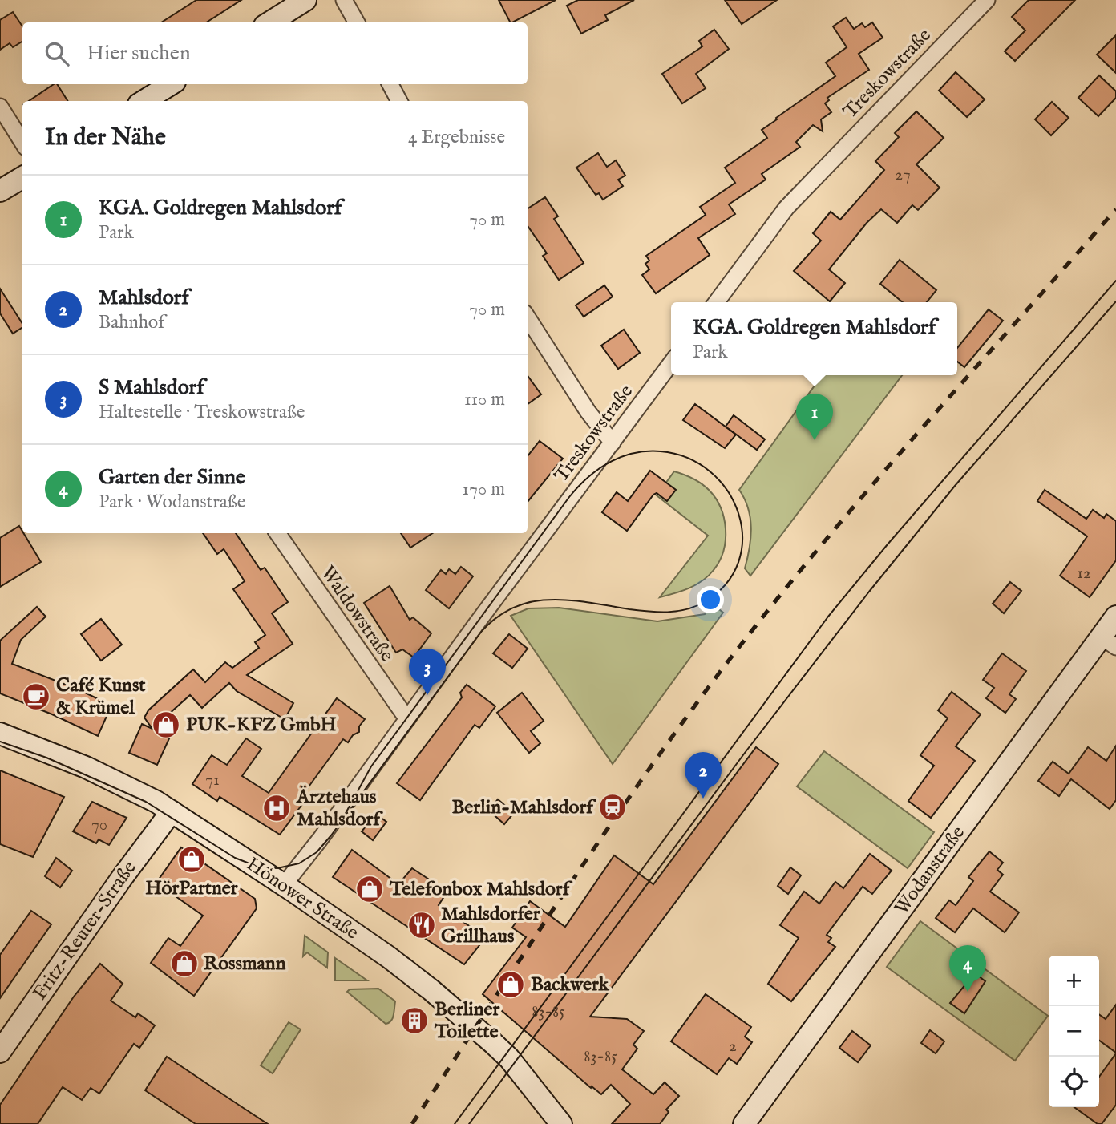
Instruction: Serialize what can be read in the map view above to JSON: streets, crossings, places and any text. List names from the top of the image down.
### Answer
{
  "streets": {
    "street": [
      "Treskowstraße",
      "Waldowstraße",
      "Wodanstraße",
      "Hönower Straße",
      "Fritz-Reuter-Straße"
    ]
  },
  "crossings": [
    ["Treskowstraße", "Waldowstraße"],
    ["Treskowstraße", "Hönower Straße"],
    ["Hönower Straße", "Fritz-Reuter-Straße"]
  ],
  "places": {
    "cafe": ["Café Kunst & Krümel"],
    "shop": [
      "PUK-KFZ GmbH",
      "HörPartner",
      "Telefonbox Mahlsdorf",
      "Rossmann",
      "Backwerk"
    ],
    "station": ["Berlin-Mahlsdorf"],
    "hospital": ["Ärztehaus Mahlsdorf"],
    "restaurant": ["Mahlsdorfer Grillhaus"],
    "building": ["Berliner Toilette"]
  },
  "house_numbers": [
    "27",
    "12",
    "71",
    "70",
    "83-85",
    "2",
    "83-85"
  ],
  "page": {
    "search": "Hier suchen",
    "heading": ["In der Nähe", "4 Ergebnisse"],
    "list": [
      {
        "mark": "1",
        "name": "KGA. Goldregen Mahlsdorf",
        "note": "Park",
        "value": "70 m"
      },
      {
        "mark": "2",
        "name": "Mahlsdorf",
        "note": "Bahnhof",
        "value": "70 m"
      },
      {
        "mark": "3",
        "name": "S Mahlsdorf",
        "note": "Haltestelle · Treskowstraße",
        "value": "110 m"
      },
      {
        "mark": "4",
        "name": "Garten der Sinne",
        "note": "Park · Wodanstraße",
        "value": "170 m"
      }
    ],
    "popup": ["KGA. Goldregen Mahlsdorf", "Park"],
    "pins": [
      "1",
      "3",
      "2",
      "4"
    ],
    "map_buttons": ["+", "−"]
  }
}
